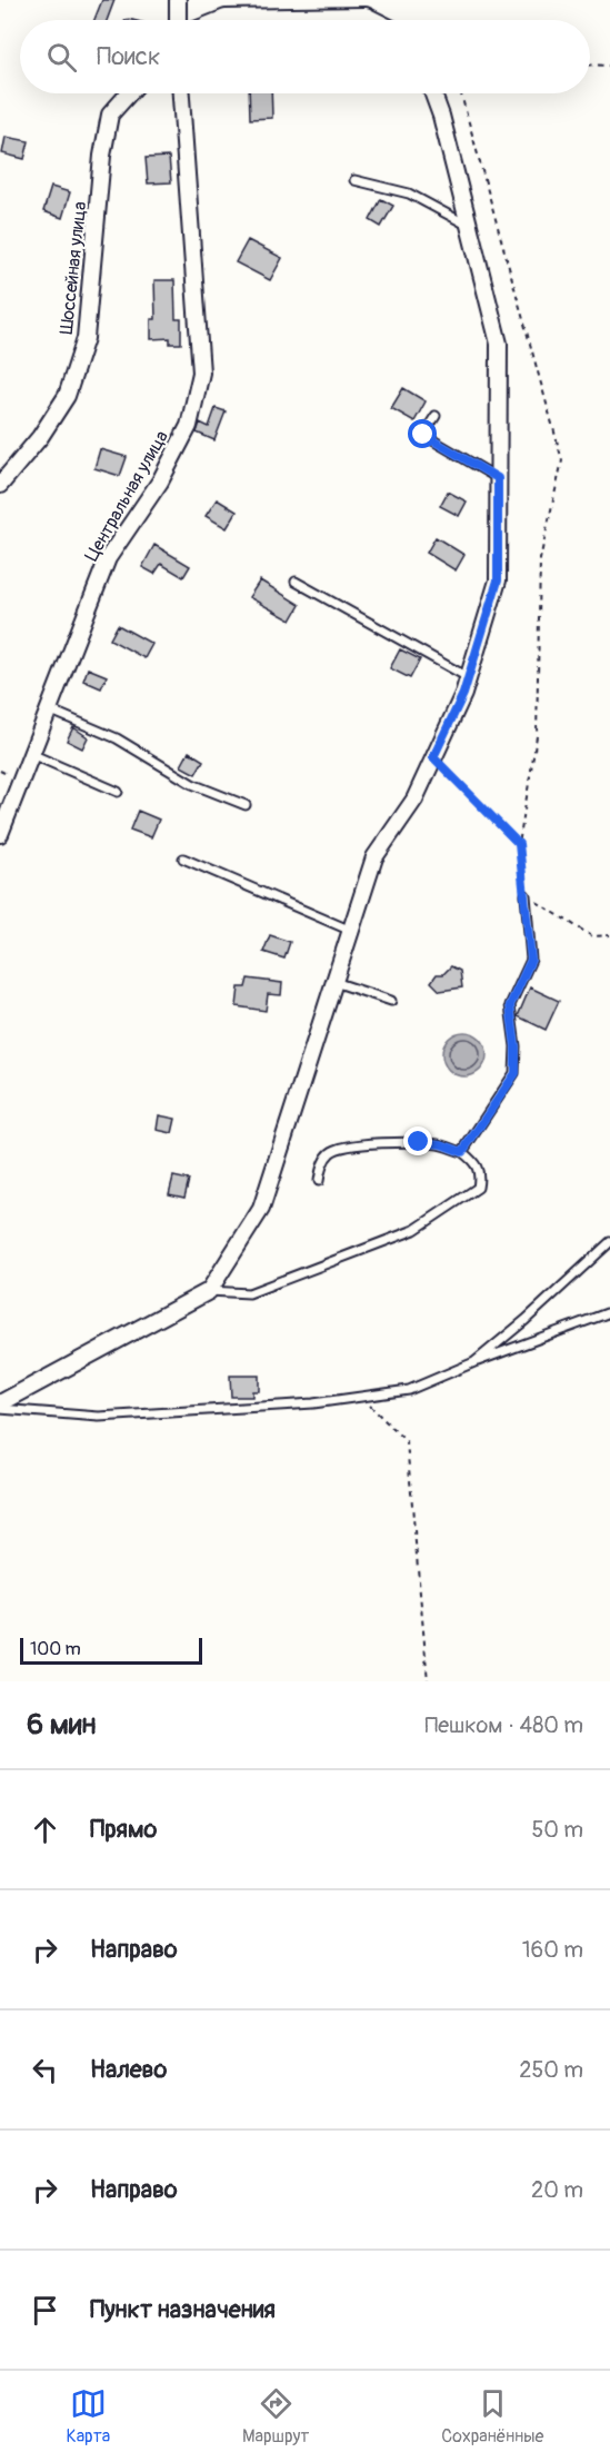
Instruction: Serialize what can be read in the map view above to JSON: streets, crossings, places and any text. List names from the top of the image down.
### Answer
{
  "streets": {
    "street": ["Шоссейная улица", "Центральная улица"]
  },
  "scale_bar": "100 m",
  "page": {
    "search": "Поиск",
    "scale": "100 m",
    "heading": ["6 мин", "Пешком · 480 m"],
    "list": [
      ["Прямо", "50 m"],
      ["Направо", "160 m"],
      ["Налево", "250 m"],
      ["Направо", "20 m"],
      "Пункт назначения"
    ],
    "nav": ["Карта", "Маршрут", "Сохранённые"]
  }
}
